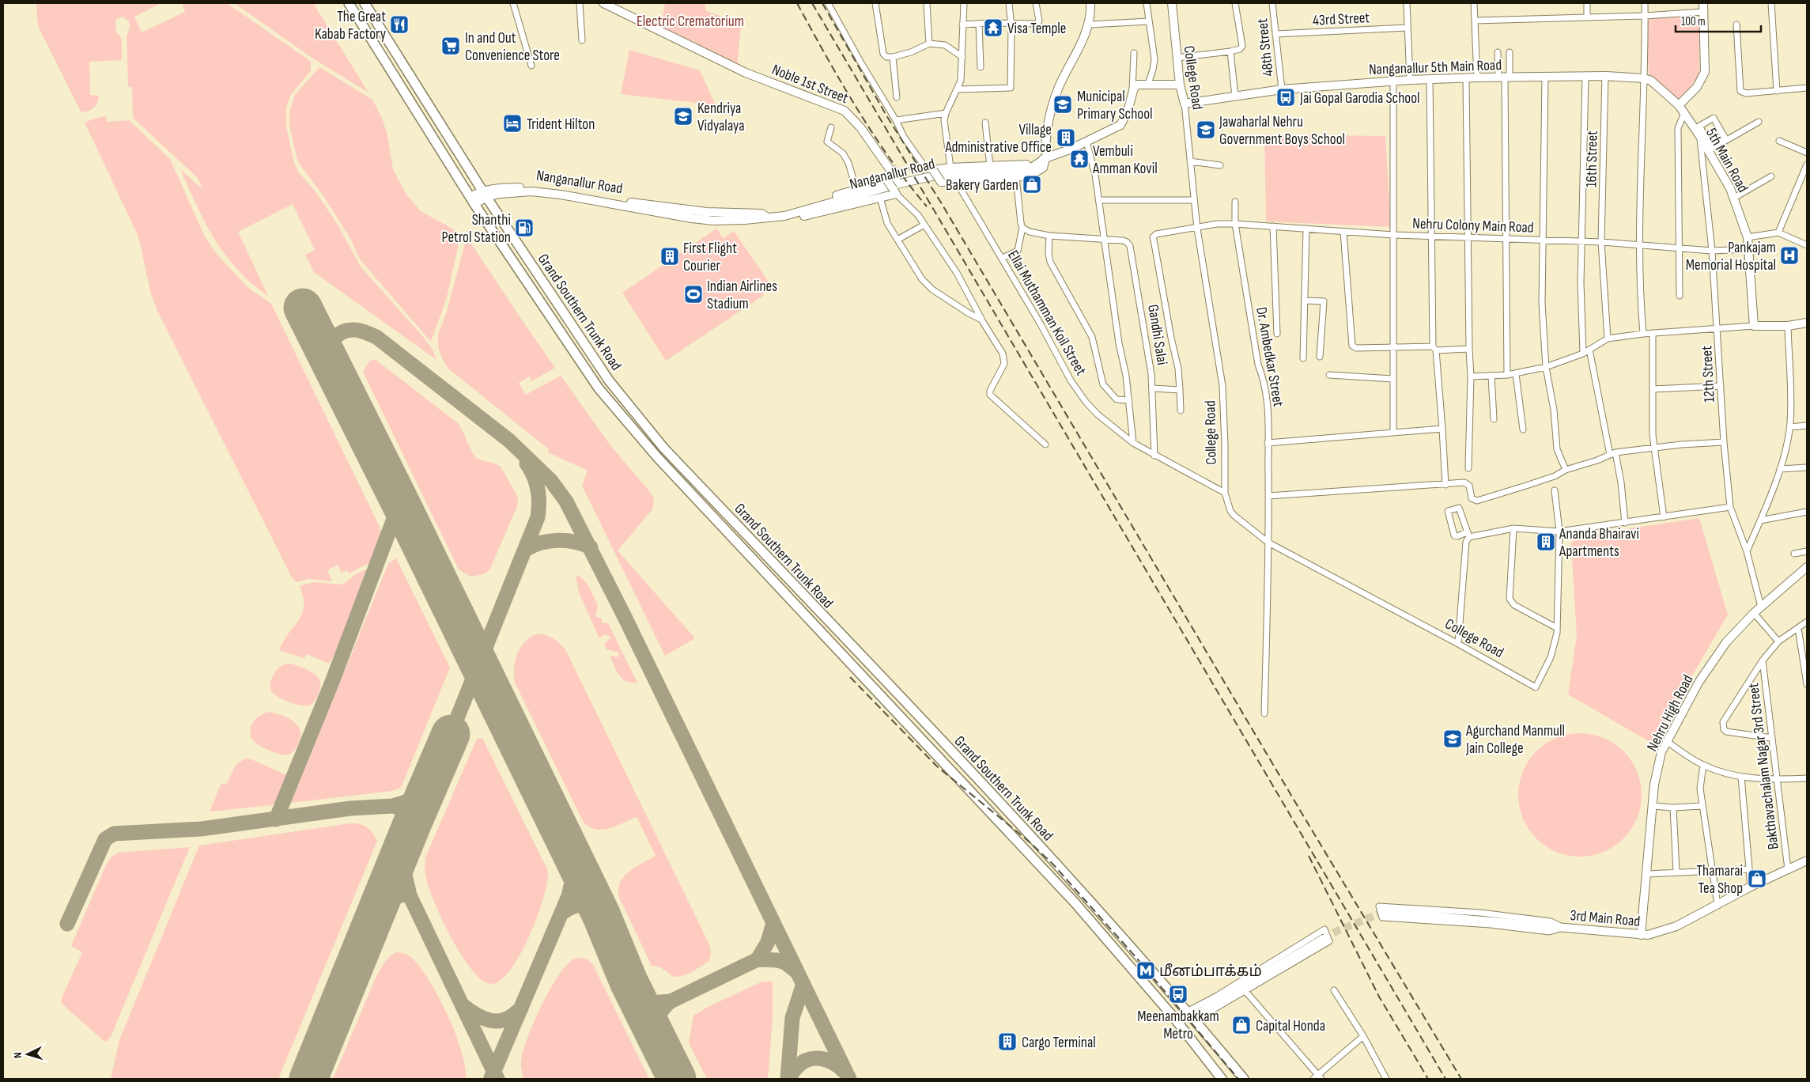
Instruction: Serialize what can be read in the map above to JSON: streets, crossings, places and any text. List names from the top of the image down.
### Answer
{
  "streets": {
    "main road": ["Grand Southern Trunk Road"],
    "street": [
      "43rd Street",
      "48th Street",
      "Nanganallur 5th Main Road",
      "College Road",
      "Noble 1st Street",
      "16th Street",
      "5th Main Road",
      "Nanganallur Road",
      "Nehru Colony Main Road",
      "Ellai Muthamman Koil Street",
      "Gandhi Salai",
      "Dr. Ambedkar Street",
      "12th Street",
      "Nehru High Road",
      "Bakthavachalam Nagar 3rd Street",
      "3rd Main Road"
    ]
  },
  "crossings": [
    ["43rd Street", "48th Street"],
    ["48th Street", "Nanganallur 5th Main Road"],
    ["Nanganallur 5th Main Road", "College Road"],
    ["Nanganallur 5th Main Road", "16th Street"],
    ["Nanganallur 5th Main Road", "5th Main Road"],
    ["College Road", "Nehru Colony Main Road"],
    ["College Road", "Ellai Muthamman Koil Street"],
    ["College Road", "Dr. Ambedkar Street"],
    ["16th Street", "Nehru Colony Main Road"],
    ["5th Main Road", "Nehru Colony Main Road"],
    ["5th Main Road", "12th Street"],
    ["Nanganallur Road", "Grand Southern Trunk Road"],
    ["Nehru Colony Main Road", "Dr. Ambedkar Street"],
    ["Nehru Colony Main Road", "12th Street"],
    ["Ellai Muthamman Koil Street", "Gandhi Salai"],
    ["12th Street", "Nehru High Road"],
    ["Nehru High Road", "3rd Main Road"],
    ["Bakthavachalam Nagar 3rd Street", "3rd Main Road"]
  ],
  "parks": ["Electric Crematorium"],
  "places": {
    "restaurant": ["The Great Kabab Factory"],
    "temple": ["Visa Temple", "Vembuli Amman Kovil"],
    "supermarket": ["In and Out Convenience Store"],
    "bus stop": ["Jai Gopal Garodia School", "Meenambakkam Metro"],
    "school or university": [
      "Municipal Primary School",
      "Kendriya Vidyalaya",
      "Jawaharlal Nehru Government Boys School",
      "Agurchand Manmull Jain College"
    ],
    "hotel": ["Trident Hilton"],
    "building": [
      "Village Administrative Office",
      "First Flight Courier",
      "Ananda Bhairavi Apartments",
      "Cargo Terminal"
    ],
    "shop": ["Bakery Garden", "Thamarai Tea Shop", "Capital Honda"],
    "fuel station": ["Shanthi Petrol Station"],
    "hospital": ["Pankajam Memorial Hospital"],
    "sports": ["Indian Airlines Stadium"],
    "metro station": ["மீனம்பாக்கம்"]
  },
  "scale_bar": "100 m",
  "north": "left"
}
